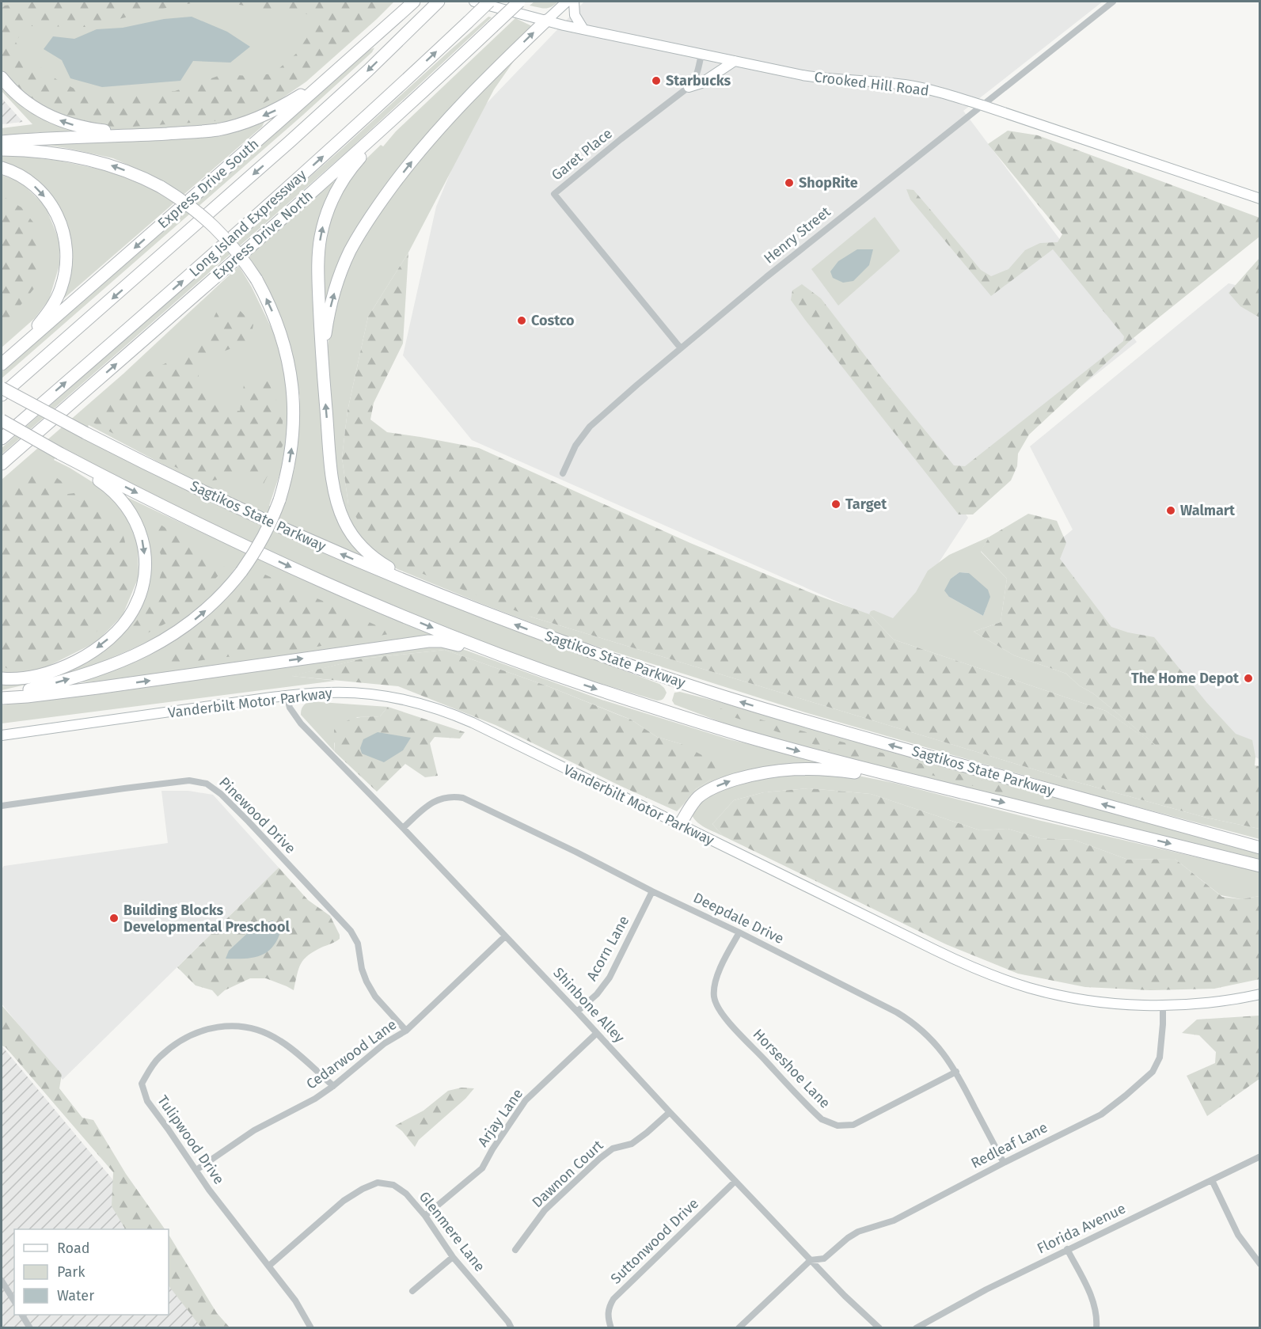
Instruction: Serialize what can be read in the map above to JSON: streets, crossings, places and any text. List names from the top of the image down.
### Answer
{
  "streets": {
    "highway": [
      "Express Drive South",
      "Long Island Expressway",
      "Express Drive North",
      "Sagtikos State Parkway"
    ],
    "main road": ["Crooked Hill Road", "Vanderbilt Motor Parkway"],
    "street": [
      "Garet Place",
      "Henry Street",
      "Pinewood Drive",
      "Deepdale Drive",
      "Acorn Lane",
      "Shinbone Alley",
      "Cedarwood Lane",
      "Horseshoe Lane",
      "Arjay Lane",
      "Tulipwood Drive",
      "Redleaf Lane",
      "Dawnon Court",
      "Florida Avenue",
      "Glenmere Lane",
      "Suttonwood Drive"
    ]
  },
  "crossings": [
    ["Crooked Hill Road", "Garet Place"],
    ["Crooked Hill Road", "Henry Street"],
    ["Garet Place", "Henry Street"],
    ["Vanderbilt Motor Parkway", "Shinbone Alley"],
    ["Vanderbilt Motor Parkway", "Redleaf Lane"],
    ["Pinewood Drive", "Cedarwood Lane"],
    ["Deepdale Drive", "Acorn Lane"],
    ["Deepdale Drive", "Shinbone Alley"],
    ["Deepdale Drive", "Horseshoe Lane"],
    ["Deepdale Drive", "Redleaf Lane"],
    ["Acorn Lane", "Shinbone Alley"],
    ["Shinbone Alley", "Cedarwood Lane"],
    ["Shinbone Alley", "Arjay Lane"],
    ["Shinbone Alley", "Redleaf Lane"],
    ["Shinbone Alley", "Dawnon Court"],
    ["Shinbone Alley", "Suttonwood Drive"],
    ["Cedarwood Lane", "Tulipwood Drive"],
    ["Arjay Lane", "Glenmere Lane"],
    ["Tulipwood Drive", "Glenmere Lane"]
  ],
  "places": [
    "Starbucks",
    "ShopRite",
    "Costco",
    "Target",
    "Walmart",
    "The Home Depot",
    "Building Blocks Developmental Preschool"
  ],
  "legend": ["Road", "Park", "Water"]
}
